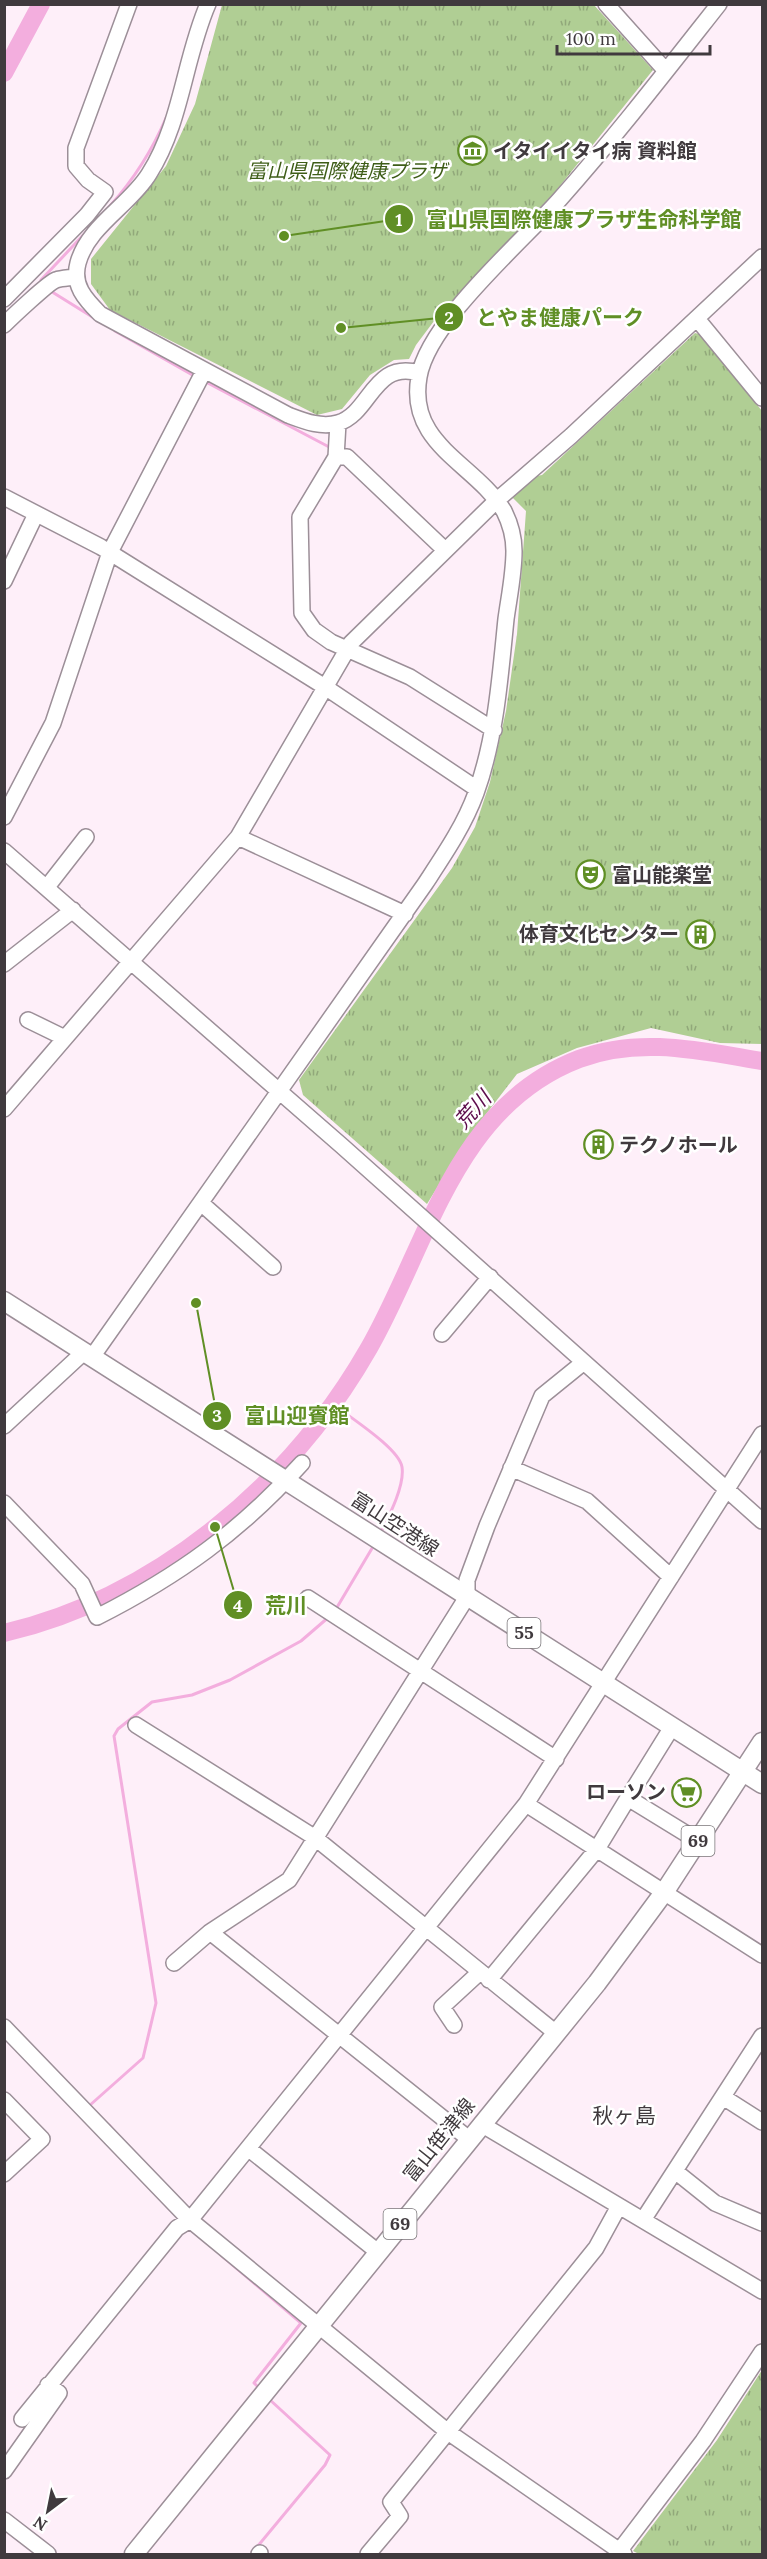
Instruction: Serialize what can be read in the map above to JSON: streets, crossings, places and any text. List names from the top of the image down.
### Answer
{
  "streets": {
    "main road": [
      "富山空港線",
      "55",
      "69",
      "富山笹津線"
    ]
  },
  "crossings": [
    ["富山空港線", "富山笹津線"]
  ],
  "districts": ["秋ヶ島"],
  "water": ["荒川"],
  "parks": ["富山県国際健康プラザ"],
  "places": {
    "museum": ["イタイイタイ病 資料館"],
    "other": [
      "富山県国際健康プラザ生命科学館",
      "とやま健康パーク",
      "富山迎賓館",
      "荒川"
    ],
    "theatre": ["富山能楽堂"],
    "building": ["体育文化センター", "テクノホール"],
    "supermarket": ["ローソン"]
  },
  "scale_bar": "100 m",
  "north": "bottom left"
}
